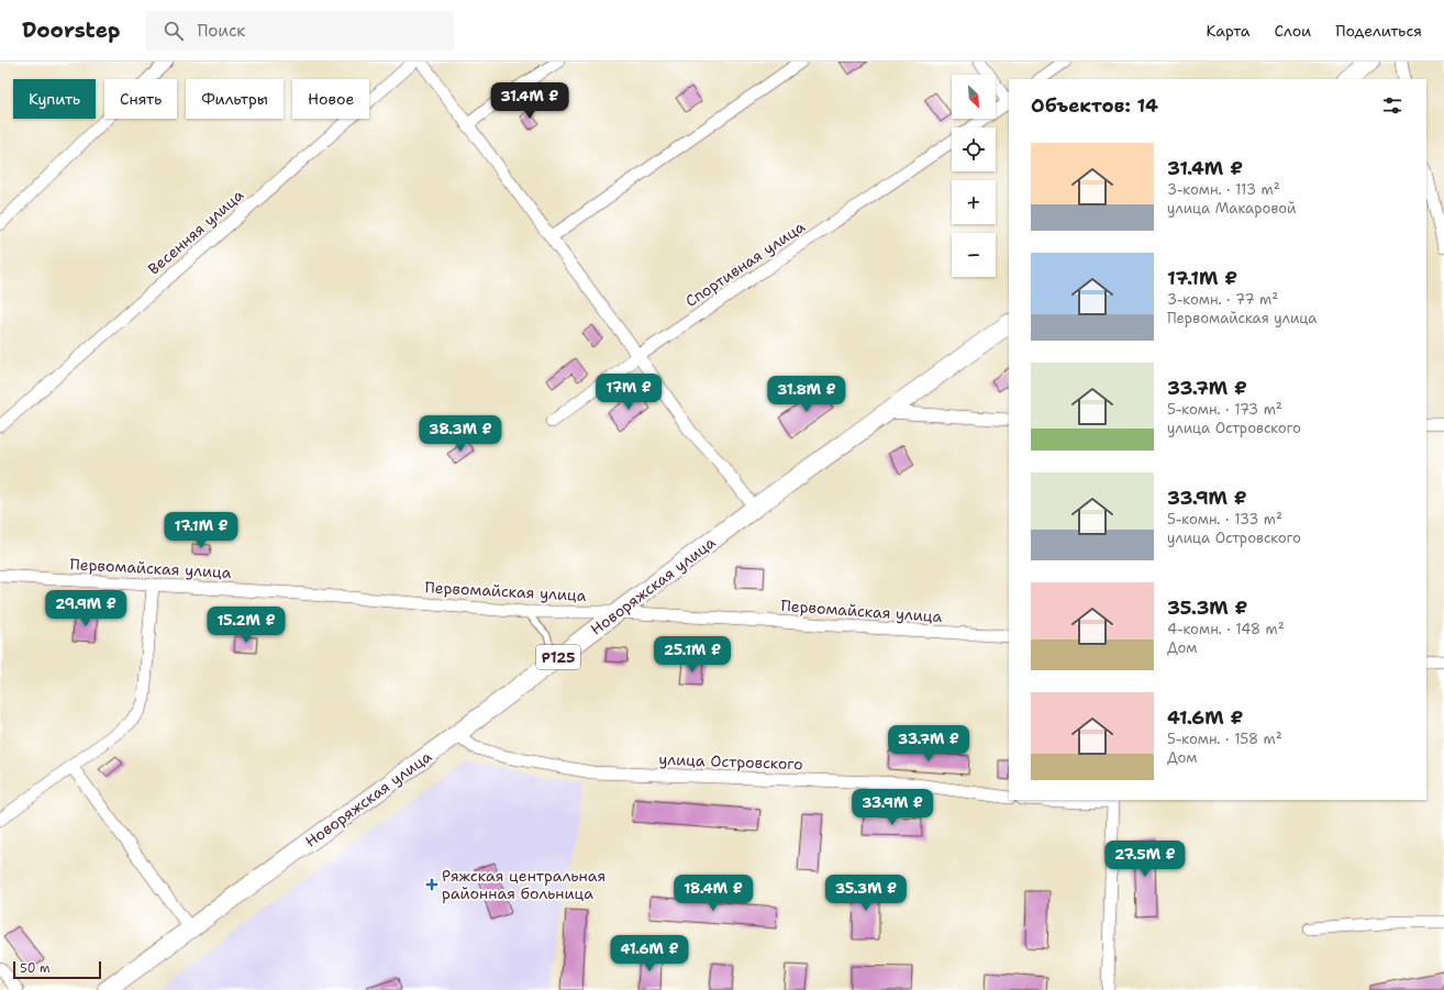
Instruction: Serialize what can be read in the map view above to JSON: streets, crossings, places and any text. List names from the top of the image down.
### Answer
{
  "streets": {
    "main road": ["Новоряжская улица", "Р125"],
    "street": [
      "Весенняя улица",
      "Спортивная улица",
      "Первомайская улица",
      "улица Островского"
    ]
  },
  "crossings": [
    ["Первомайская улица", "Новоряжская улица"],
    ["Новоряжская улица", "улица Островского"]
  ],
  "places": {
    "health": ["Ряжская центральная районная больница"]
  },
  "scale_bar": "50 m",
  "north": "bottom right",
  "page": {
    "header": "Doorstep",
    "search": "Поиск",
    "nav": ["Карта", "Слои", "Поделиться"],
    "map_buttons": ["+", "−"],
    "chip": [
      "Купить",
      "Снять",
      "Фильтры",
      "Новое"
    ],
    "heading": "Объектов: 14",
    "price": [
      "31.4M ₽",
      "17M ₽",
      "31.8M ₽",
      "38.3M ₽",
      "17.1M ₽",
      "29.9M ₽",
      "15.2M ₽",
      "25.1M ₽",
      "33.7M ₽",
      "33.9M ₽",
      "27.5M ₽",
      "18.4M ₽",
      "35.3M ₽",
      "41.6M ₽"
    ],
    "list": [
      {
        "name": "31.4M ₽",
        "note": "3-комн. · 113 m² · улица Макаровой"
      },
      {
        "name": "17.1M ₽",
        "note": "3-комн. · 77 m² · Первомайская улица"
      },
      {
        "name": "33.7M ₽",
        "note": "5-комн. · 173 m² · улица Островского"
      },
      {
        "name": "33.9M ₽",
        "note": "5-комн. · 133 m² · улица Островского"
      },
      {
        "name": "35.3M ₽",
        "note": "4-комн. · 148 m² · Дом"
      },
      {
        "name": "41.6M ₽",
        "note": "5-комн. · 158 m² · Дом"
      }
    ],
    "scale": "50 m"
  }
}
